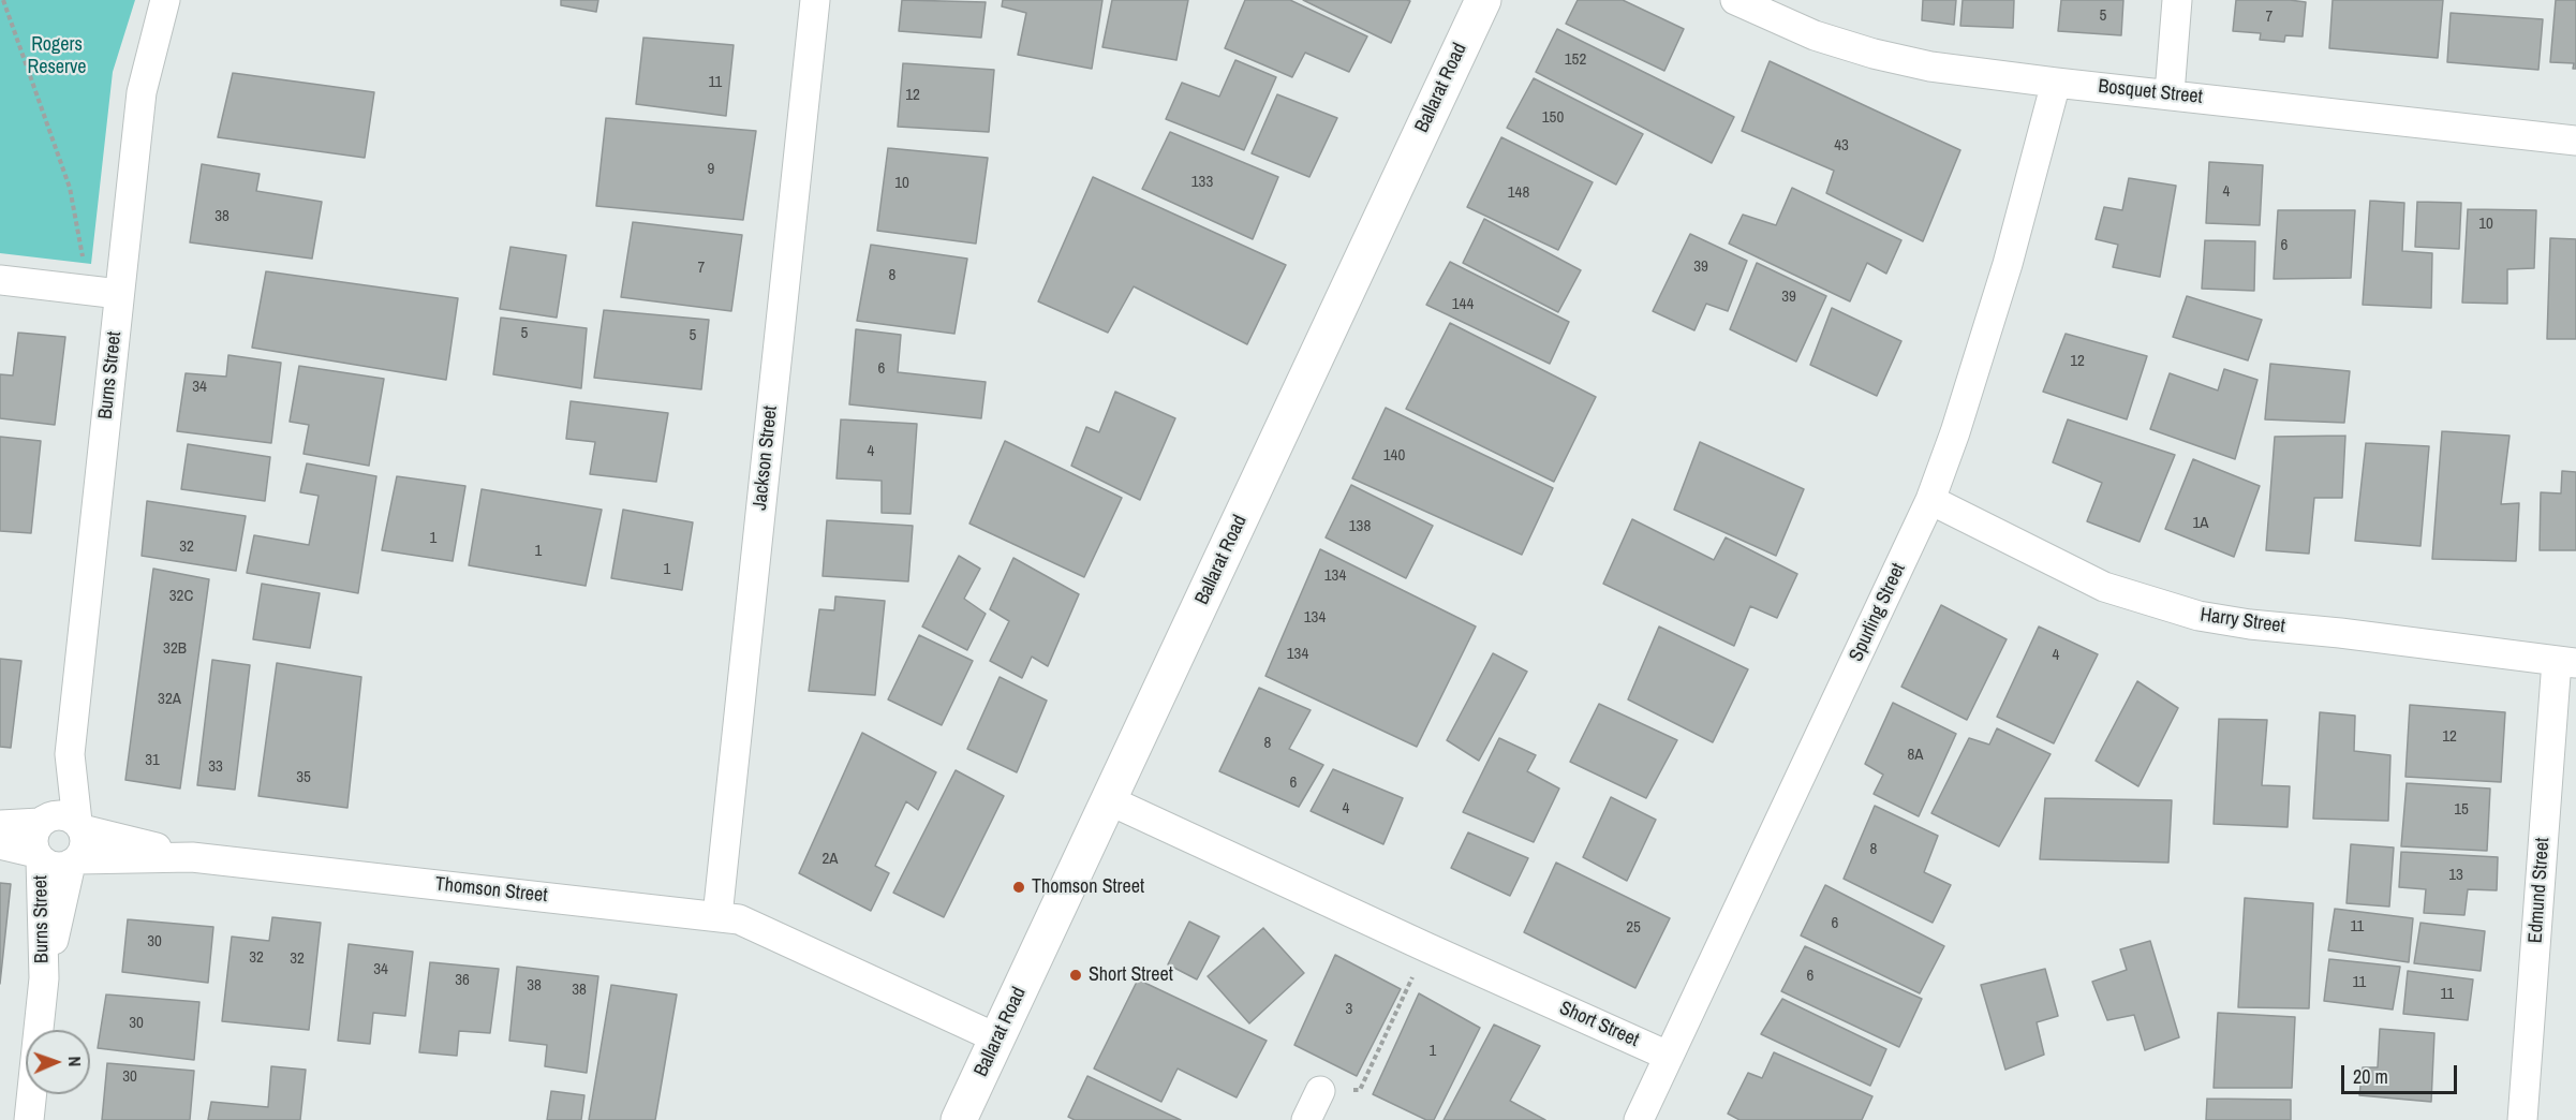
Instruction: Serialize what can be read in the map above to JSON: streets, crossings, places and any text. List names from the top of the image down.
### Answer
{
  "streets": {
    "highway": ["Ballarat Road"],
    "street": [
      "Bosquet Street",
      "Burns Street",
      "Jackson Street",
      "Spurling Street",
      "Harry Street",
      "Thomson Street",
      "Edmund Street",
      "Short Street"
    ]
  },
  "crossings": [
    ["Ballarat Road", "Thomson Street"],
    ["Ballarat Road", "Short Street"],
    ["Bosquet Street", "Spurling Street"],
    ["Burns Street", "Thomson Street"],
    ["Jackson Street", "Thomson Street"],
    ["Spurling Street", "Harry Street"],
    ["Spurling Street", "Short Street"],
    ["Harry Street", "Edmund Street"]
  ],
  "parks": ["Rogers Reserve"],
  "places": ["Thomson Street", "Short Street"],
  "house_numbers": [
    "5",
    "7",
    "152",
    "11",
    "12",
    "150",
    "43",
    "9",
    "133",
    "10",
    "4",
    "148",
    "38",
    "10",
    "6",
    "39",
    "7",
    "8",
    "39",
    "144",
    "5",
    "5",
    "12",
    "6",
    "34",
    "4",
    "140",
    "1A",
    "138",
    "1",
    "32",
    "1",
    "1",
    "134",
    "32C",
    "134",
    "32B",
    "134",
    "4",
    "32A",
    "12",
    "8",
    "8A",
    "31",
    "33",
    "35",
    "6",
    "4",
    "15",
    "8",
    "2A",
    "13",
    "6",
    "11",
    "25",
    "30",
    "32",
    "32",
    "34",
    "6",
    "36",
    "11",
    "38",
    "38",
    "11",
    "3",
    "30",
    "1",
    "30"
  ],
  "scale_bar": "20 m",
  "north": "right"
}
